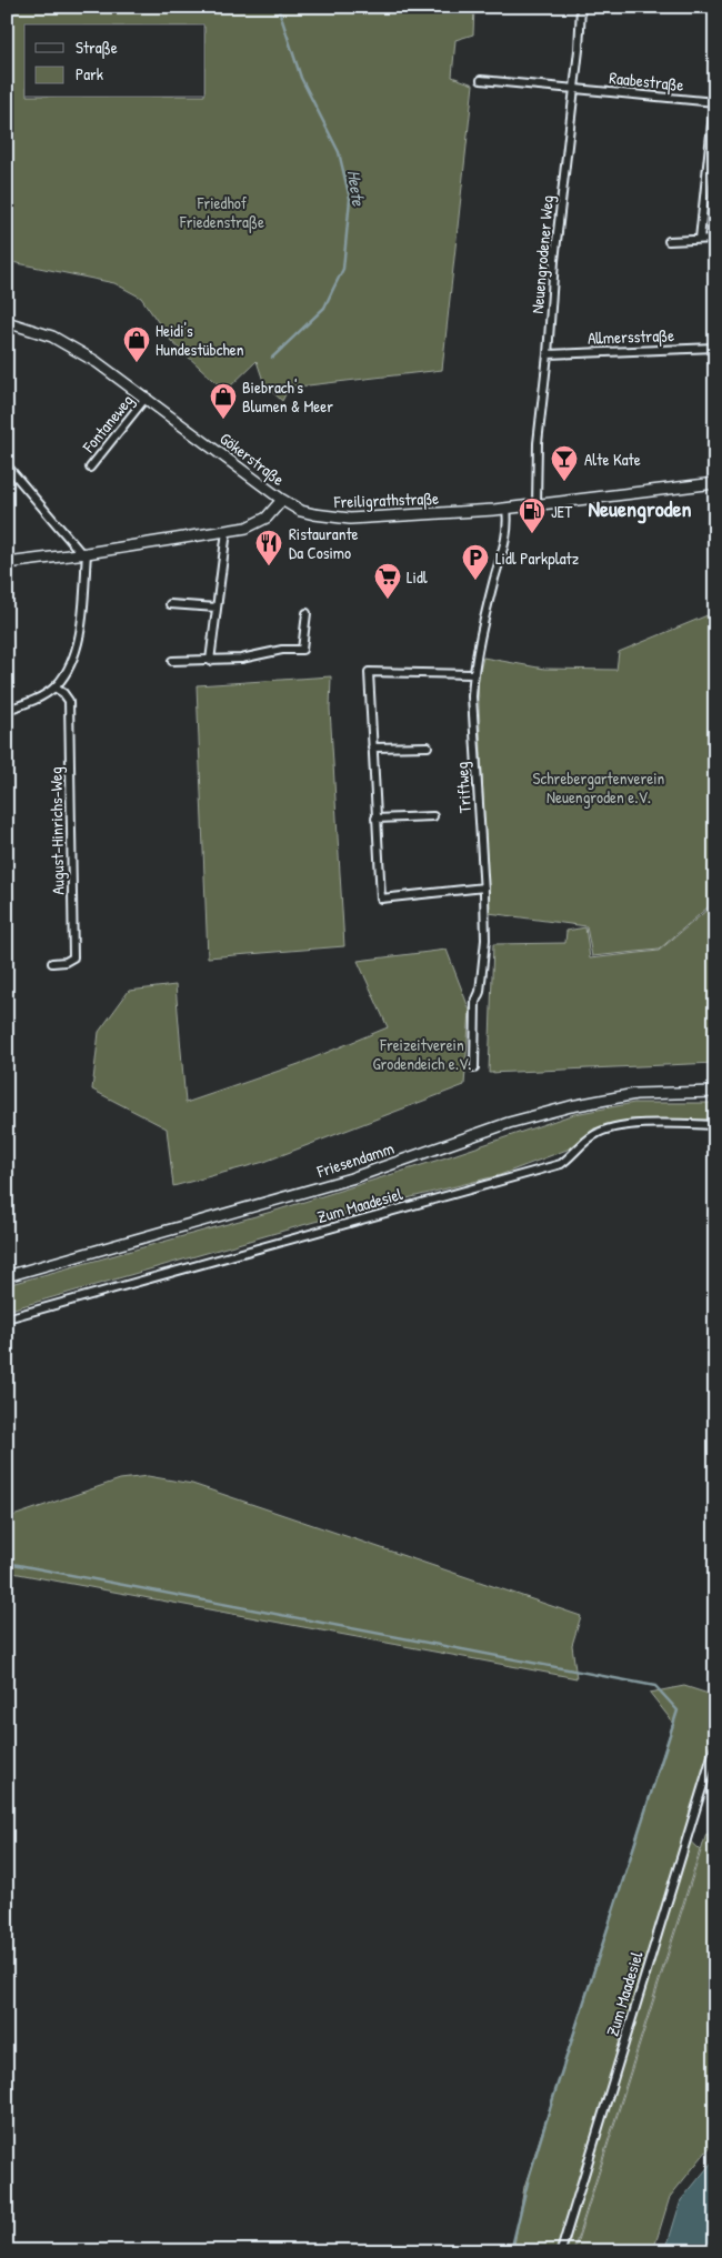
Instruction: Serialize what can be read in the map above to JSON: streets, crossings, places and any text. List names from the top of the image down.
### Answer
{
  "streets": {
    "main road": ["Gökerstraße", "Freiligrathstraße", "Friesendamm"],
    "street": [
      "Raabestraße",
      "Neuengrodener Weg",
      "Allmersstraße",
      "Fontaneweg",
      "Triftweg",
      "August-Hinrichs-Weg",
      "Zum Maadesiel"
    ]
  },
  "crossings": [
    ["Raabestraße", "Neuengrodener Weg"],
    ["Neuengrodener Weg", "Allmersstraße"],
    ["Neuengrodener Weg", "Freiligrathstraße"],
    ["Fontaneweg", "Gökerstraße"],
    ["Gökerstraße", "Freiligrathstraße"],
    ["Freiligrathstraße", "Triftweg"]
  ],
  "districts": ["Neuengroden"],
  "water": ["Heete"],
  "parks": ["Friedhof Friedenstraße", "Schrebergartenverein Neuengroden e.V.", "Freizeitverein Grodendeich e.V."],
  "places": {
    "shop": ["Heidi's Hundestübchen", "Biebrach's Blumen & Meer"],
    "bar": ["Alte Kate"],
    "fuel station": ["JET"],
    "restaurant": ["Ristaurante Da Cosimo"],
    "parking": ["Lidl Parkplatz"],
    "supermarket": ["Lidl"]
  },
  "legend": ["Straße", "Park"]
}
